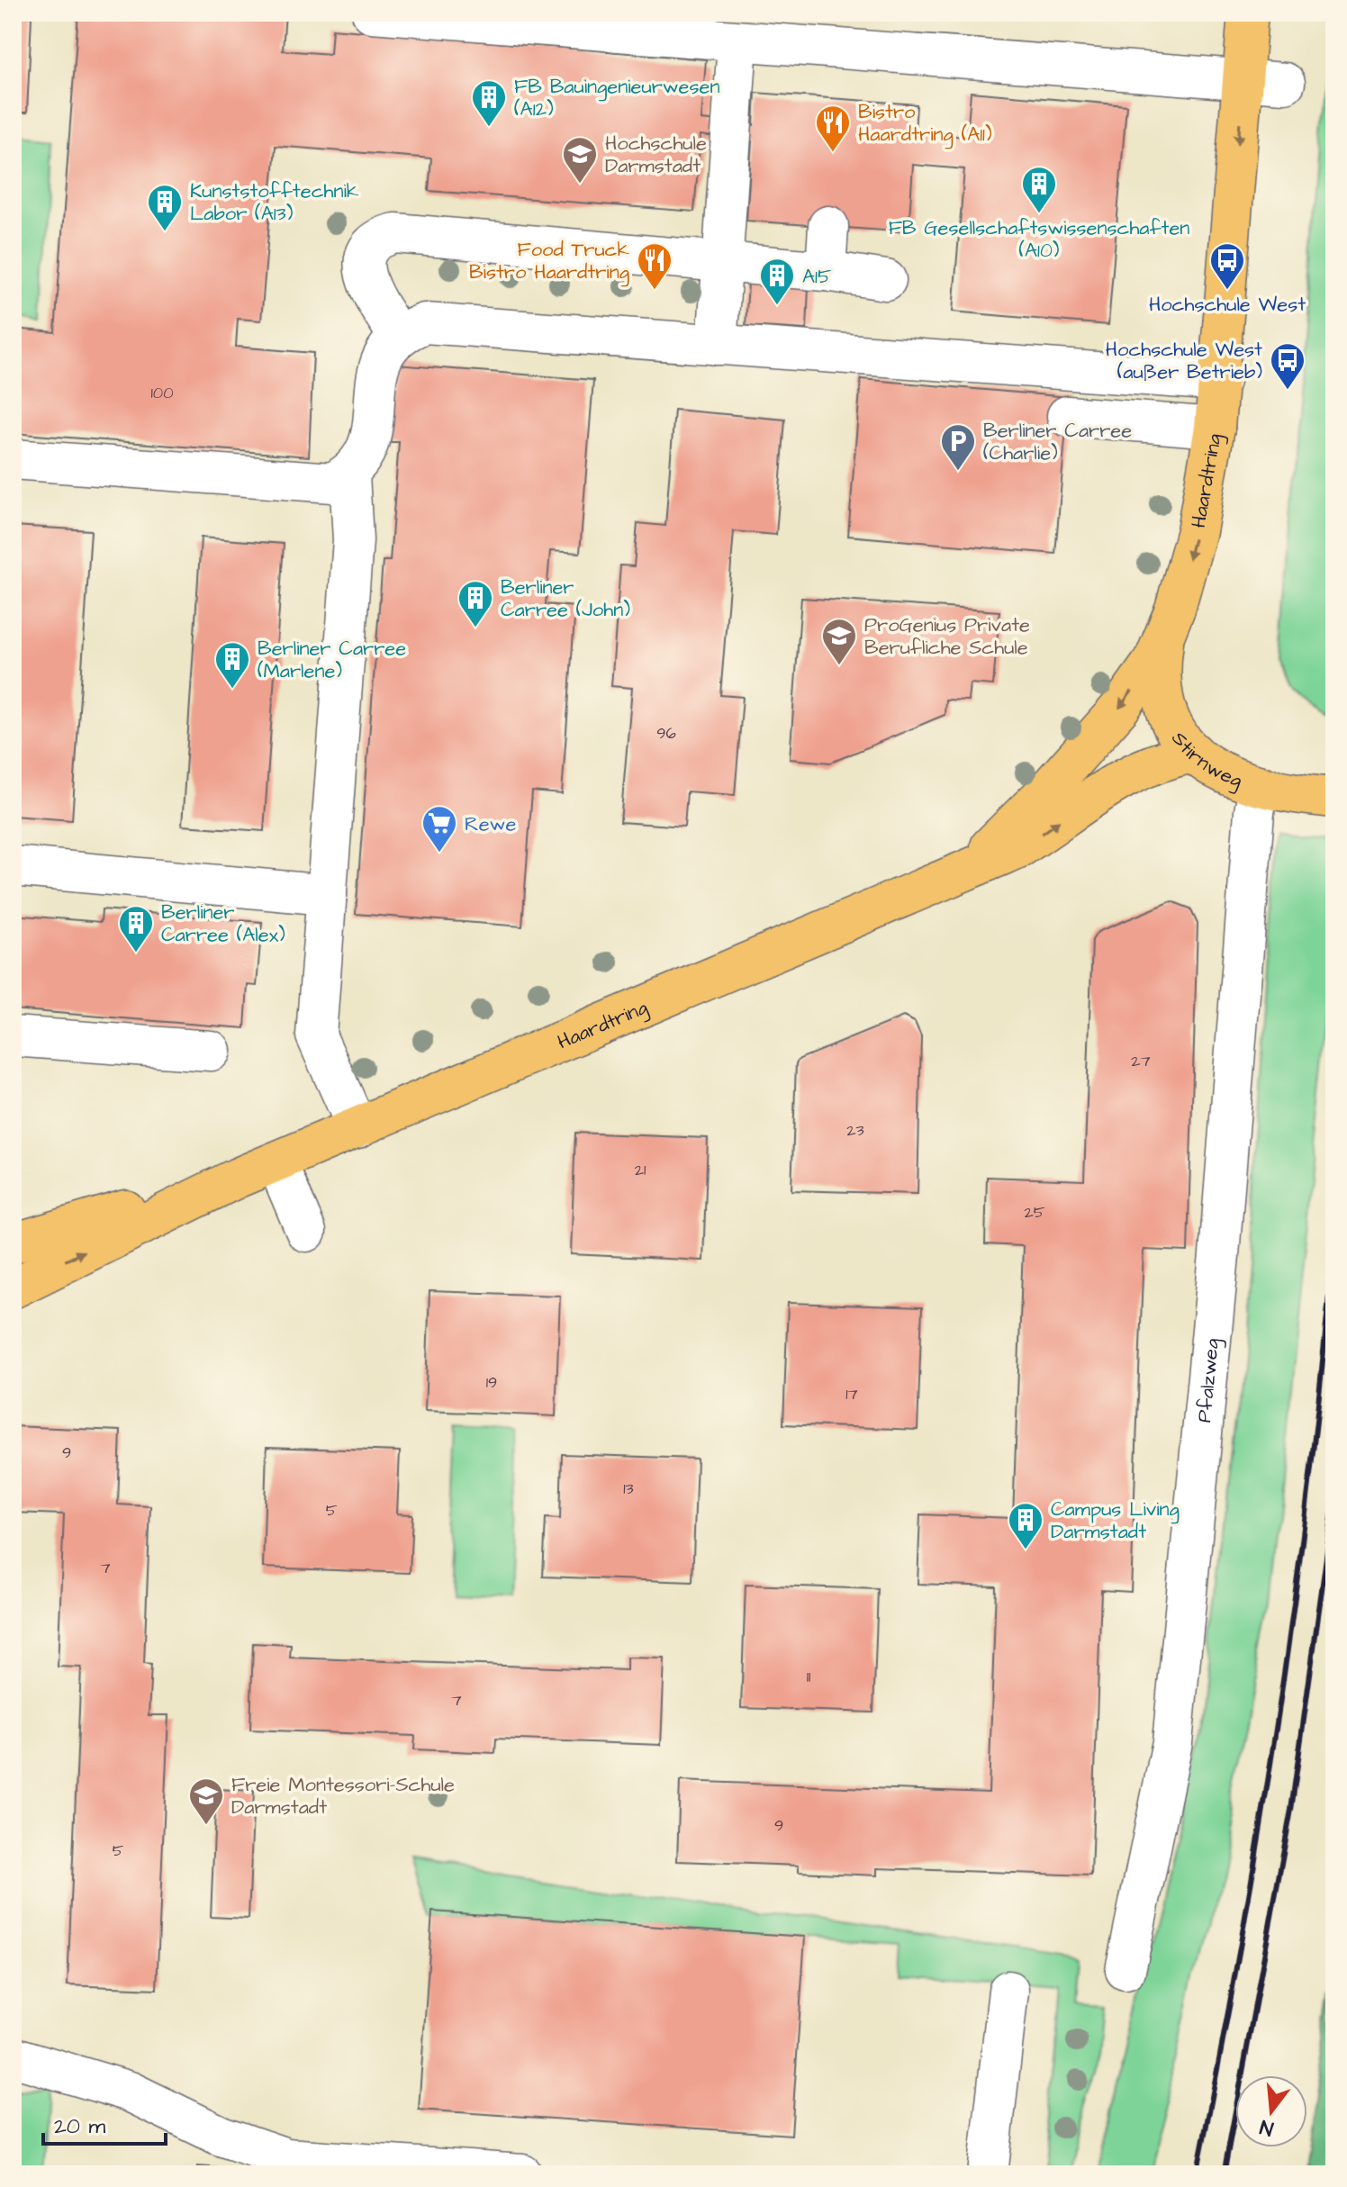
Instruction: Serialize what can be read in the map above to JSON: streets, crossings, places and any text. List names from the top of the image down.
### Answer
{
  "streets": {
    "main road": ["Haardtring", "Stirnweg"],
    "lane": ["Pfalzweg"]
  },
  "crossings": [
    ["Haardtring", "Stirnweg"],
    ["Stirnweg", "Pfalzweg"]
  ],
  "places": {
    "building": [
      "FB Bauingenieurwesen (A12)",
      "FB Gesellschaftswissenschaften (A10)",
      "Kunststofftechnik Labor (A13)",
      "A15",
      "Berliner Carree (John)",
      "Berliner Carree (Marlene)",
      "Berliner Carree (Alex)",
      "Campus Living Darmstadt"
    ],
    "restaurant": ["Bistro Haardtring (A11)", "Food Truck Bistro Haardtring"],
    "school or university": ["Hochschule Darmstadt", "ProGenius Private Berufliche Schule", "Freie Montessori-Schule Darmstadt"],
    "bus stop": ["Hochschule West", "Hochschule West (außer Betrieb)"],
    "parking": ["Berliner Carree (Charlie)"],
    "supermarket": ["Rewe"]
  },
  "house_numbers": [
    "100",
    "96",
    "27",
    "23",
    "21",
    "25",
    "19",
    "17",
    "9",
    "13",
    "5",
    "7",
    "11",
    "7",
    "9",
    "5"
  ],
  "scale_bar": "20 m",
  "north": "bottom"
}
